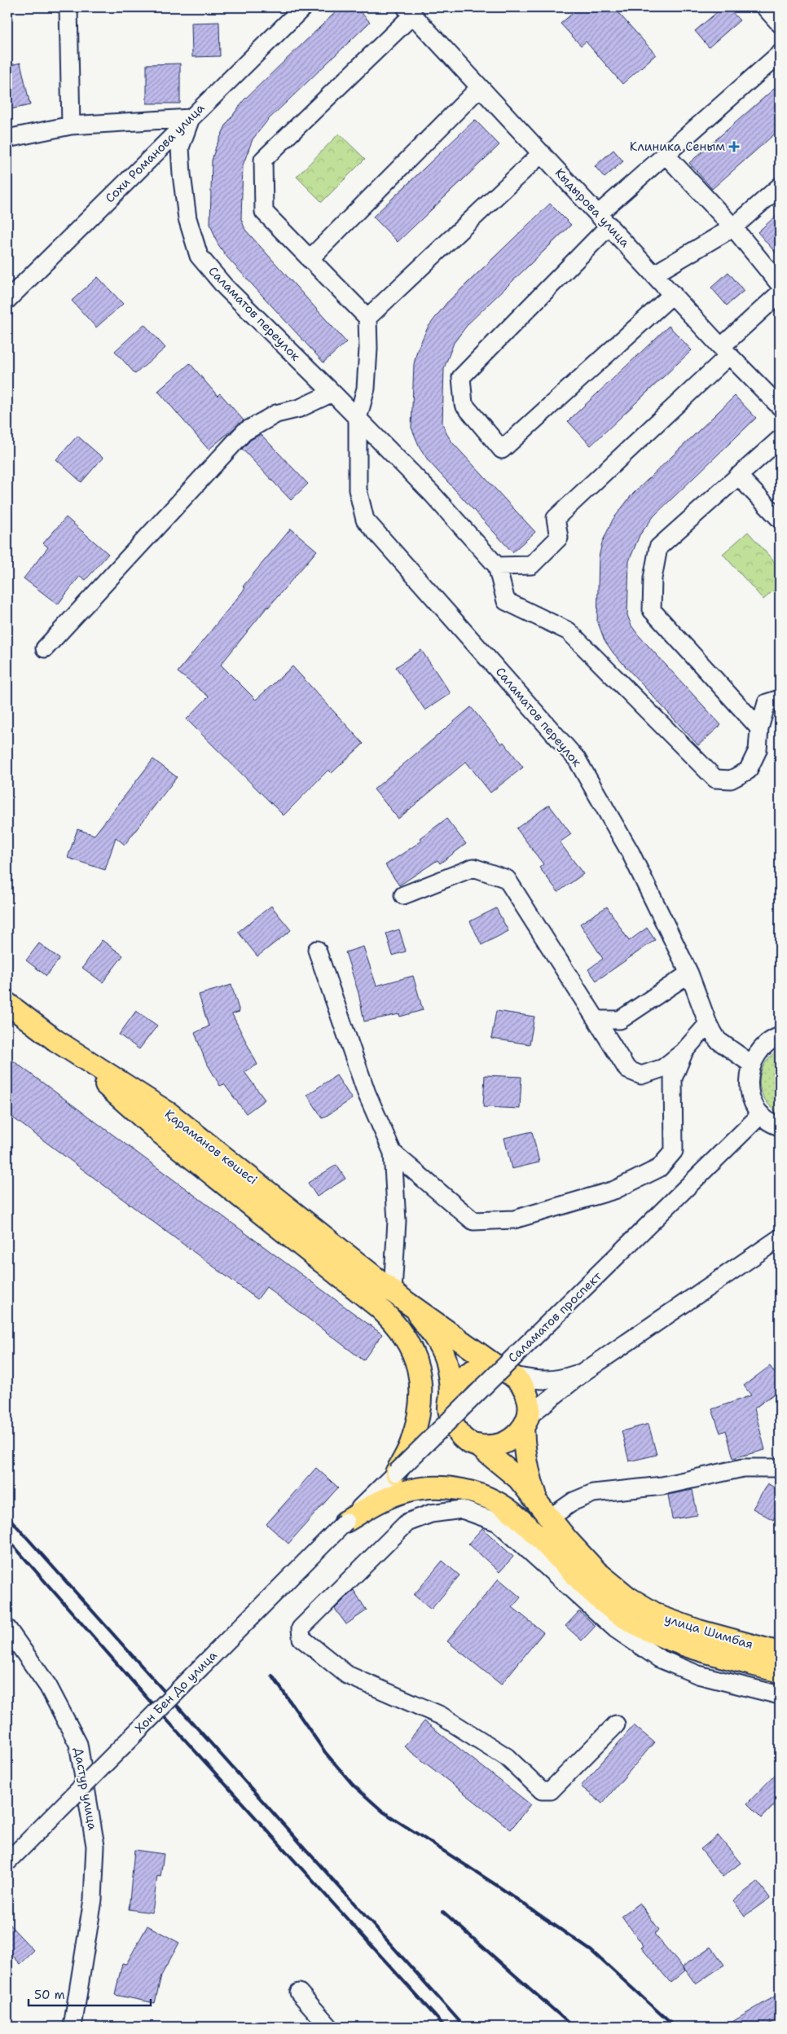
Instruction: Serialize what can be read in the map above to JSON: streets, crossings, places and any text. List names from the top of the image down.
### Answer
{
  "streets": {
    "main road": ["Қараманов көшесі", "улица Шимбая"],
    "street": [
      "Сохи Романова улица",
      "Кыдырова улица",
      "Саламатов переулок",
      "Саламатов проспект",
      "Хон Бен До улица",
      "Дастур улица"
    ]
  },
  "crossings": [
    ["Сохи Романова улица", "Саламатов переулок"],
    ["Саламатов проспект", "Хон Бен До улица"]
  ],
  "places": {
    "health": ["Клиника Сеным"]
  },
  "scale_bar": "50 m"
}
